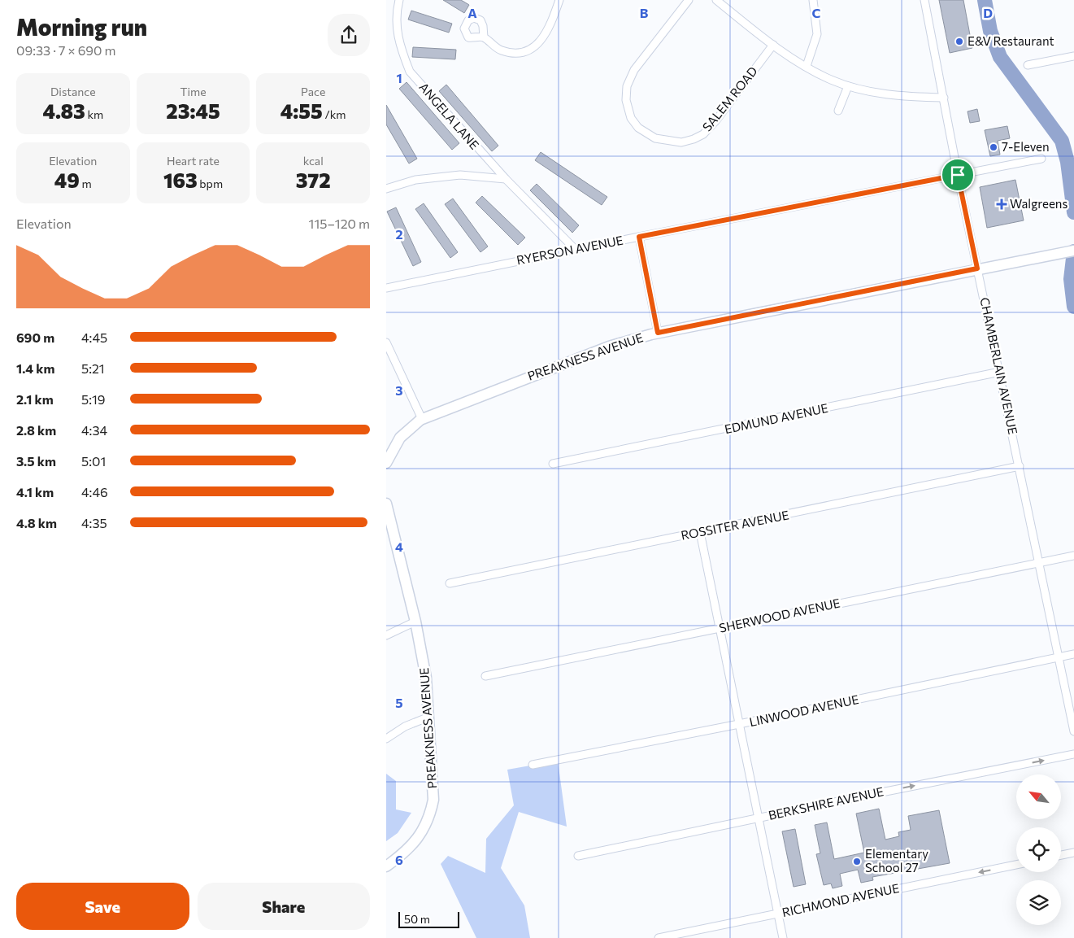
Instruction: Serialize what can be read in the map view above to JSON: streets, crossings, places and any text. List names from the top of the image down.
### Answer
{
  "streets": {
    "main road": ["PREAKNESS AVENUE"],
    "street": [
      "SALEM ROAD",
      "ANGELA LANE",
      "RYERSON AVENUE",
      "CHAMBERLAIN AVENUE",
      "EDMUND AVENUE",
      "ROSSITER AVENUE",
      "SHERWOOD AVENUE",
      "LINWOOD AVENUE",
      "BERKSHIRE AVENUE",
      "RICHMOND AVENUE"
    ]
  },
  "crossings": [
    ["ANGELA LANE", "RYERSON AVENUE"],
    ["RYERSON AVENUE", "CHAMBERLAIN AVENUE"],
    ["PREAKNESS AVENUE", "CHAMBERLAIN AVENUE"],
    ["CHAMBERLAIN AVENUE", "EDMUND AVENUE"],
    ["CHAMBERLAIN AVENUE", "ROSSITER AVENUE"],
    ["CHAMBERLAIN AVENUE", "SHERWOOD AVENUE"],
    ["CHAMBERLAIN AVENUE", "LINWOOD AVENUE"]
  ],
  "one_way": ["BERKSHIRE AVENUE", "RICHMOND AVENUE"],
  "places": {
    "other": ["E&V Restaurant", "7-Eleven", "Elementary School 27"],
    "health": ["Walgreens"]
  },
  "scale_bar": "50 m",
  "north": "top left",
  "page": {
    "heading": ["Morning run", "09:33 · 7 × 690 m"],
    "stats": [
      ["Distance", "4.83 km"],
      ["Time", "23:45"],
      ["Pace", "4:55 /km"],
      ["Elevation", "49 m"],
      ["Heart rate", "163 bpm"],
      ["kcal", "372"]
    ],
    "chart": ["Elevation", "115–120 m"],
    "list": [
      {
        "name": "690 m",
        "note": "4:45"
      },
      {
        "name": "1.4 km",
        "note": "5:21"
      },
      {
        "name": "2.1 km",
        "note": "5:19"
      },
      {
        "name": "2.8 km",
        "note": "4:34"
      },
      {
        "name": "3.5 km",
        "note": "5:01"
      },
      {
        "name": "4.1 km",
        "note": "4:46"
      },
      {
        "name": "4.8 km",
        "note": "4:35"
      }
    ],
    "buttons": ["Save", "Share"],
    "scale": "50 m"
  },
  "grid": {
    "columns": [
      "A",
      "B",
      "C",
      "D"
    ],
    "rows": [
      "1",
      "2",
      "3",
      "4",
      "5",
      "6"
    ]
  }
}
